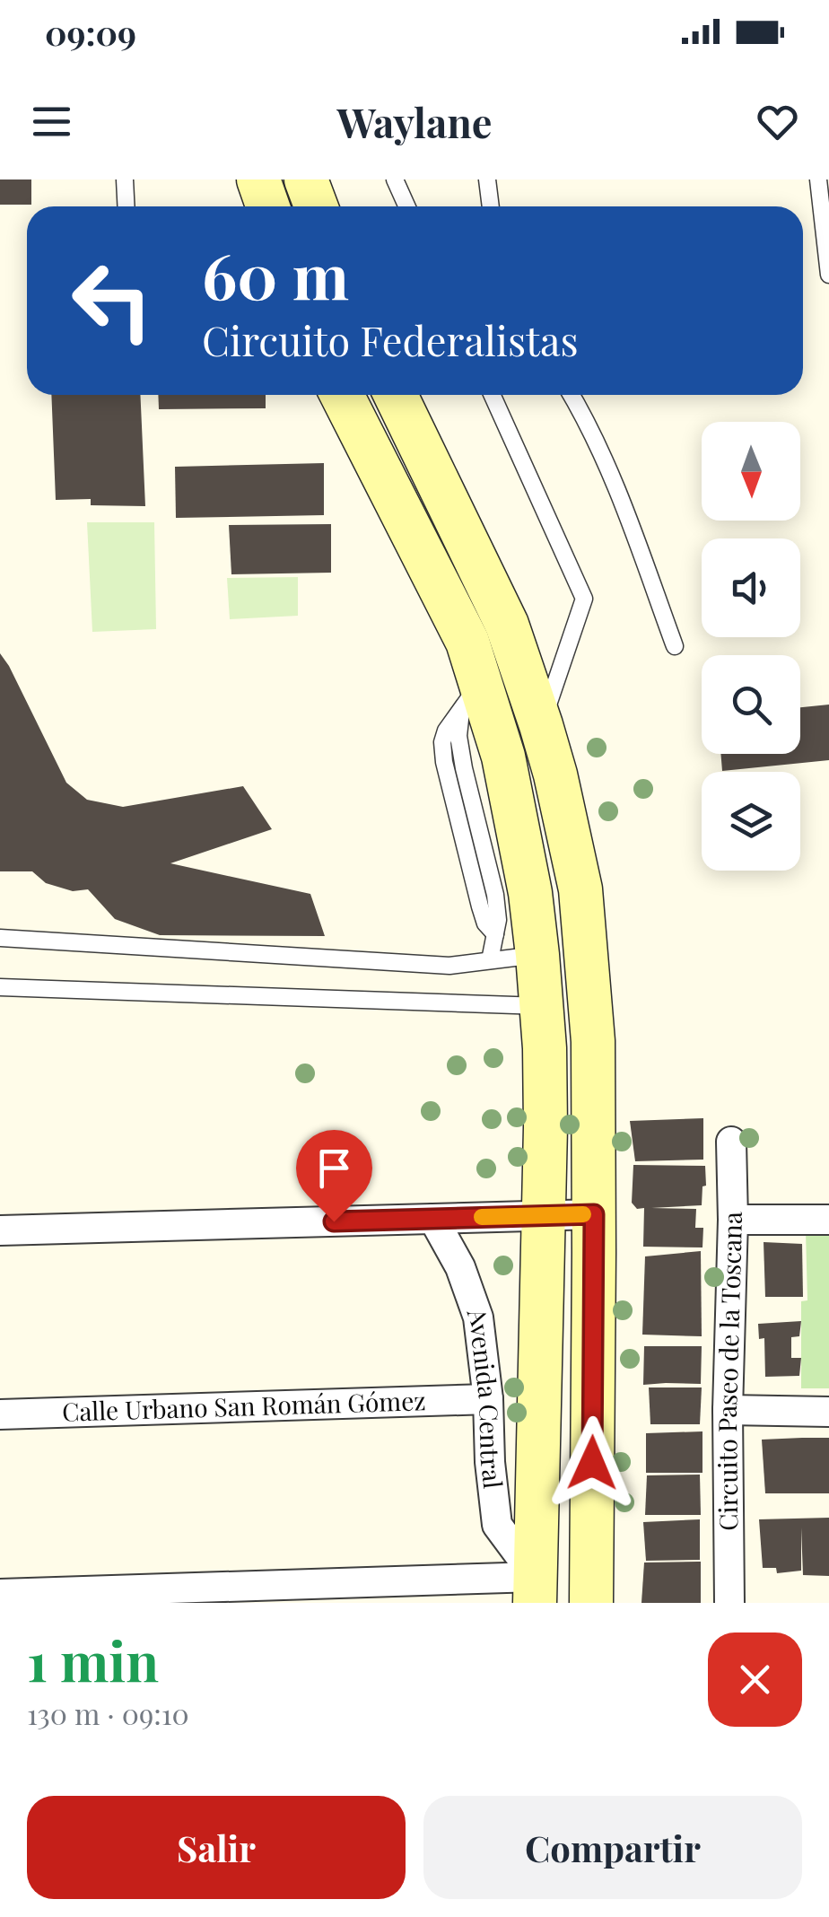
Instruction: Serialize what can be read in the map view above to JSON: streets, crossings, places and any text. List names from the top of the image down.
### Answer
{
  "streets": {
    "street": ["Circuito Paseo de la Toscana", "Avenida Central", "Calle Urbano San Román Gómez"]
  },
  "crossings": [
    ["Avenida Central", "Calle Urbano San Román Gómez"]
  ],
  "north": "bottom",
  "page": {
    "status": "09:09",
    "header": "Waylane",
    "turn": ["60 m", "Circuito Federalistas"],
    "heading": ["1 min", "130 m · 09:10"],
    "buttons": ["Salir", "Compartir"]
  }
}
